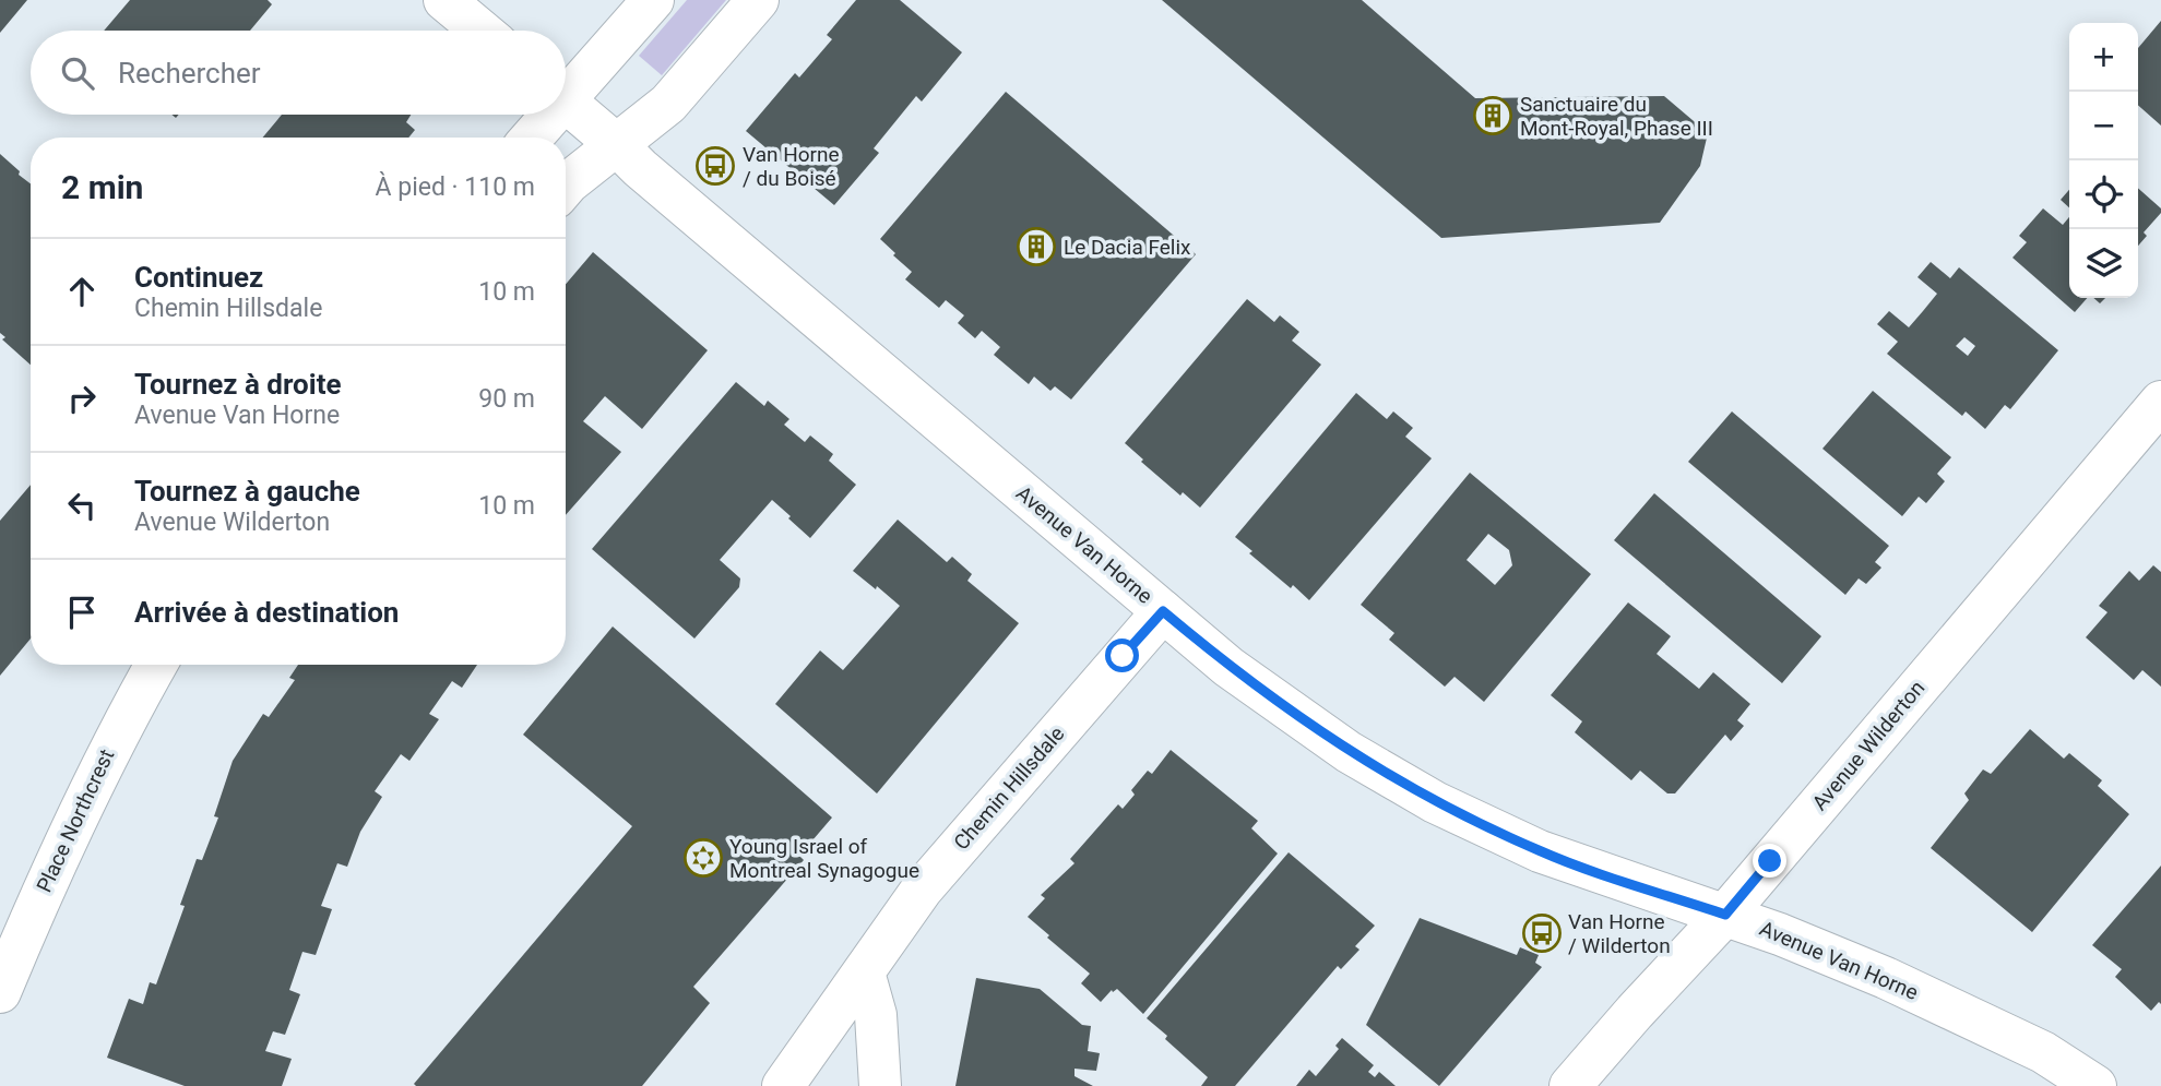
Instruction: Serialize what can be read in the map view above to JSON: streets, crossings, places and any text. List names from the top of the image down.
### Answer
{
  "streets": {
    "street": [
      "Avenue Van Horne",
      "Avenue Wilderton",
      "Chemin Hillsdale",
      "Place Northcrest"
    ]
  },
  "crossings": [
    ["Avenue Van Horne", "Avenue Wilderton"],
    ["Avenue Van Horne", "Chemin Hillsdale"]
  ],
  "places": {
    "building": ["Sanctuaire du Mont-Royal, Phase III", "Le Dacia Felix"],
    "bus stop": ["Van Horne / du Boisé", "Van Horne / Wilderton"],
    "synagogue": ["Young Israel of Montreal Synagogue"]
  },
  "page": {
    "map_buttons": ["+", "−"],
    "search": "Rechercher",
    "heading": ["2 min", "À pied · 110 m"],
    "list": [
      ["Continuez", "Chemin Hillsdale", "10 m"],
      ["Tournez à droite", "Avenue Van Horne", "90 m"],
      ["Tournez à gauche", "Avenue Wilderton", "10 m"],
      "Arrivée à destination"
    ]
  }
}
